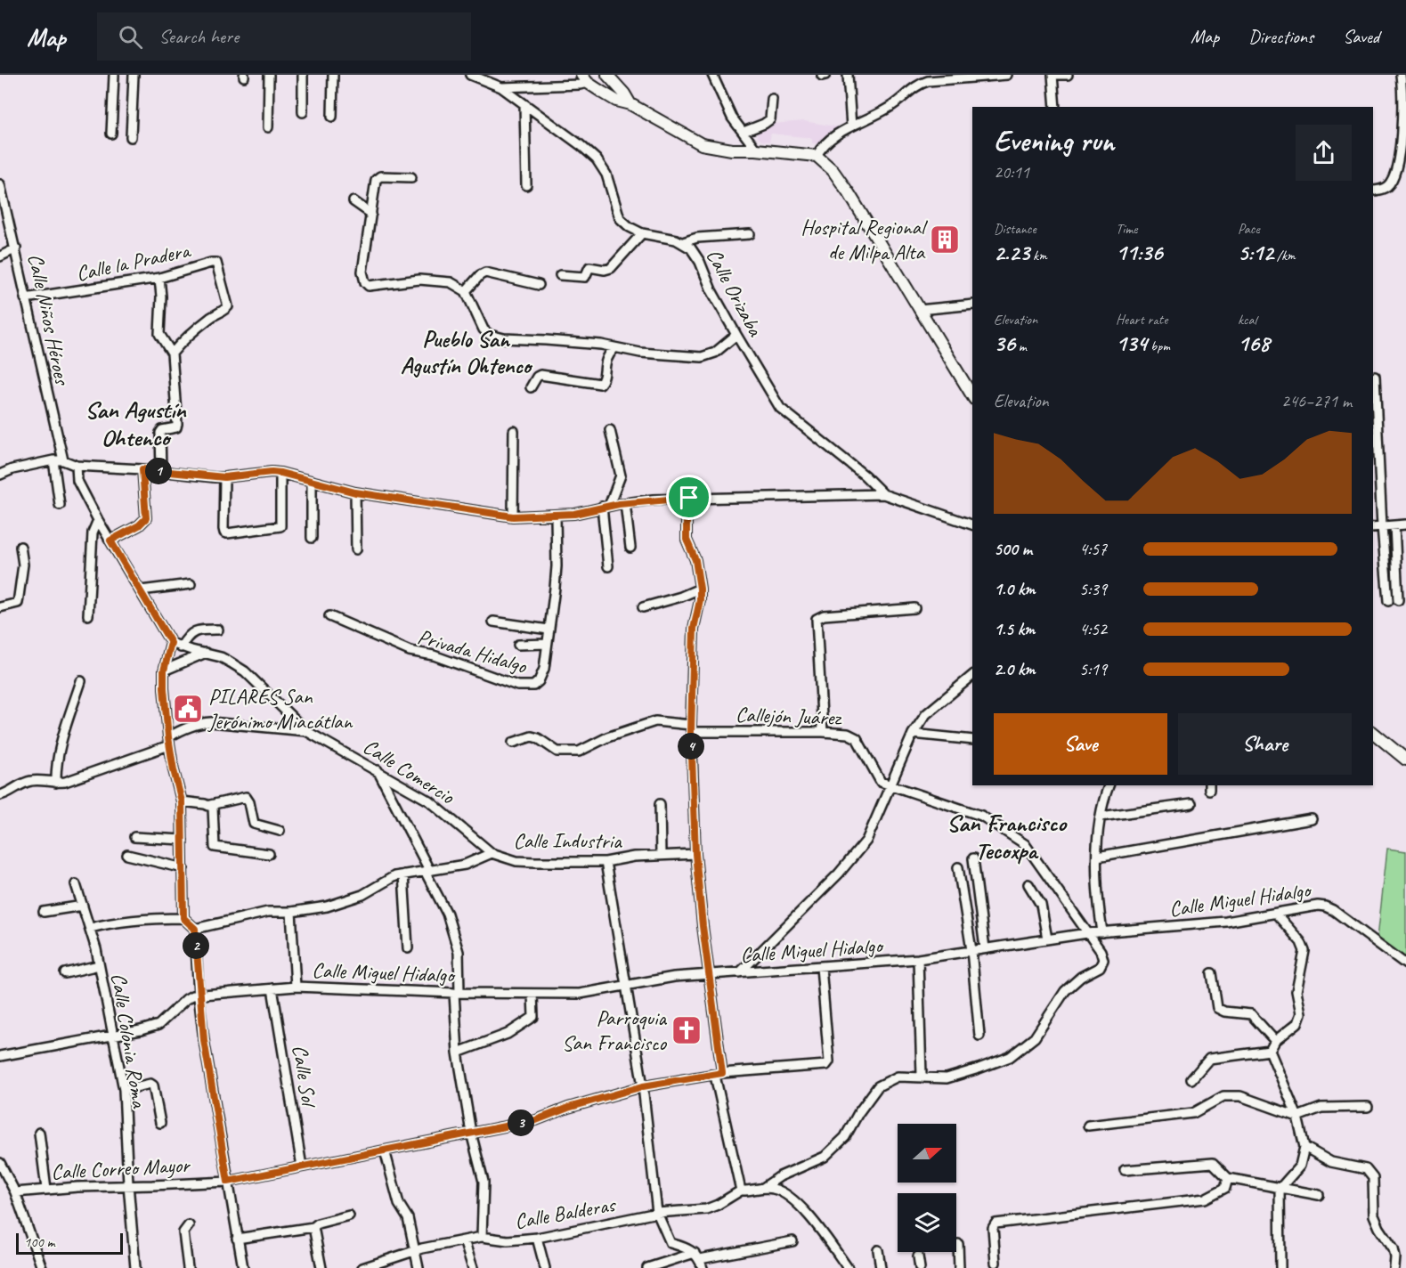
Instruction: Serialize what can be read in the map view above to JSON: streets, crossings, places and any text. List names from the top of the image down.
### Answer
{
  "streets": {
    "street": [
      "Calle la Pradera",
      "Calle Orizaba",
      "Calle Niños Héroes",
      "Privada Hidalgo",
      "Callejón Juárez",
      "Calle Comercio",
      "Calle Industria",
      "Calle Miguel Hidalgo",
      "Calle Colonia Roma",
      "Calle Sol",
      "Calle Correo Mayor",
      "Calle Balderas"
    ]
  },
  "crossings": [
    ["Calle la Pradera", "Calle Niños Héroes"],
    ["Calle Comercio", "Calle Industria"],
    ["Calle Miguel Hidalgo", "Calle Sol"],
    ["Calle Miguel Hidalgo", "Calle Correo Mayor"],
    ["Calle Colonia Roma", "Calle Correo Mayor"],
    ["Calle Sol", "Calle Correo Mayor"]
  ],
  "districts": ["Pueblo San Agustín Ohtenco", "San Agustín Ohtenco", "San Francisco Tecoxpa"],
  "places": {
    "building": ["Hospital Regional de Milpa Alta"],
    "public building": ["PILARES San Jerónimo Miacátlan"],
    "church": ["Parroquia San Francisco"]
  },
  "scale_bar": "100 m",
  "north": "right",
  "page": {
    "header": "Map",
    "search": "Search here",
    "nav": ["Map", "Directions", "Saved"],
    "heading": ["Evening run", "20:11"],
    "stats": [
      ["Distance", "2.23 km"],
      ["Time", "11:36"],
      ["Pace", "5:12 /km"],
      ["Elevation", "36 m"],
      ["Heart rate", "134 bpm"],
      ["kcal", "168"]
    ],
    "chart": ["Elevation", "246–271 m"],
    "pins": [
      "1",
      "4",
      "2",
      "3"
    ],
    "list": [
      {
        "name": "500 m",
        "note": "4:57"
      },
      {
        "name": "1.0 km",
        "note": "5:39"
      },
      {
        "name": "1.5 km",
        "note": "4:52"
      },
      {
        "name": "2.0 km",
        "note": "5:19"
      }
    ],
    "buttons": ["Save", "Share"],
    "scale": "100 m"
  }
}
